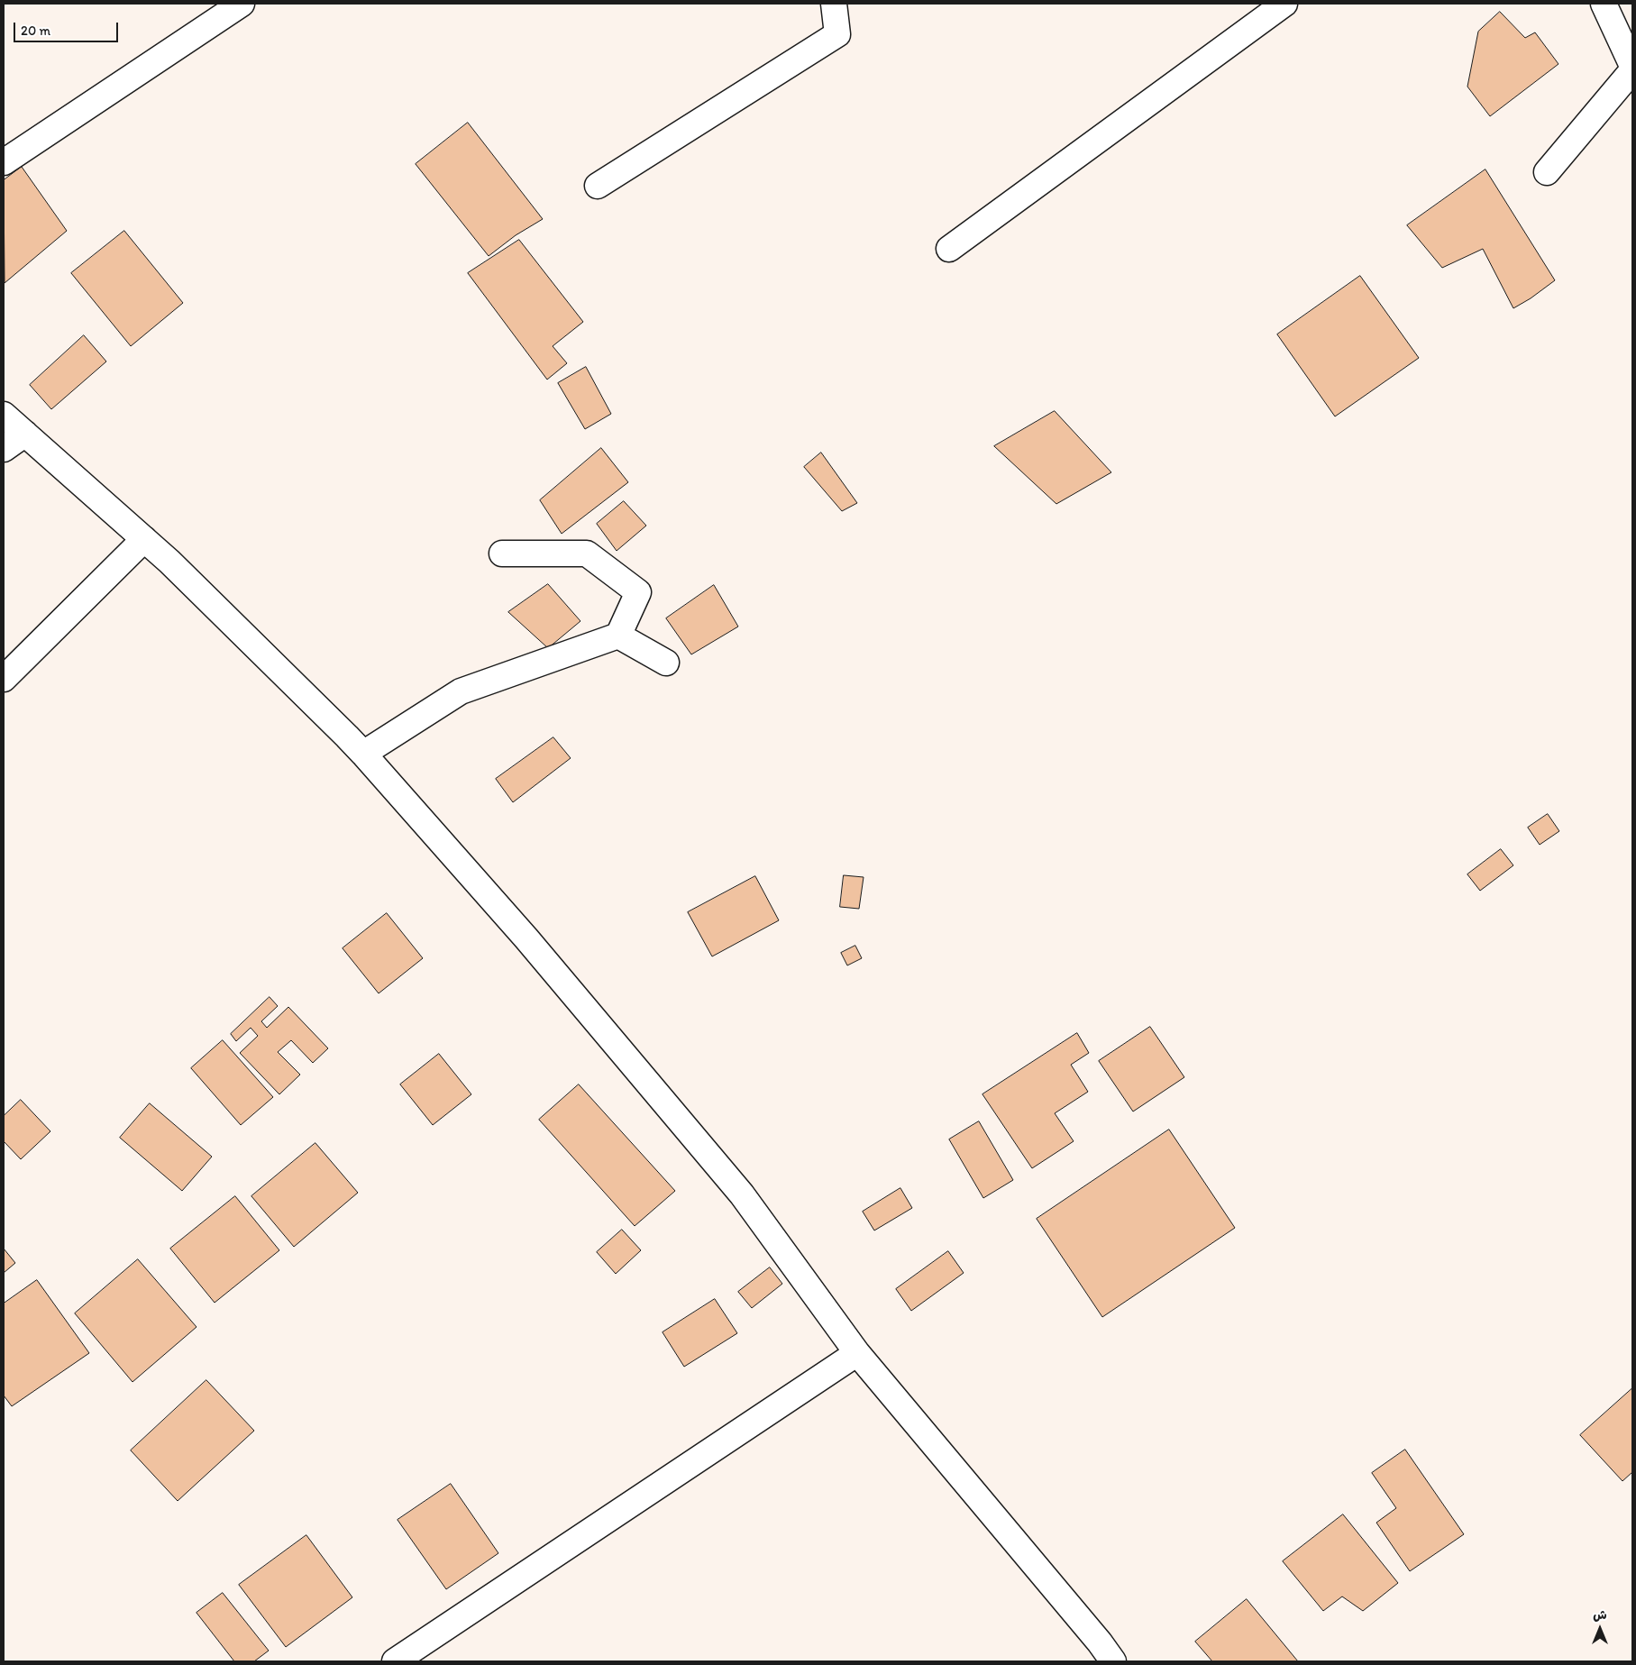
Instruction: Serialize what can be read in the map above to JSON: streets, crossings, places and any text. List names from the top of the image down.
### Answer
{
  "scale_bar": "20 m",
  "north": "top"
}
